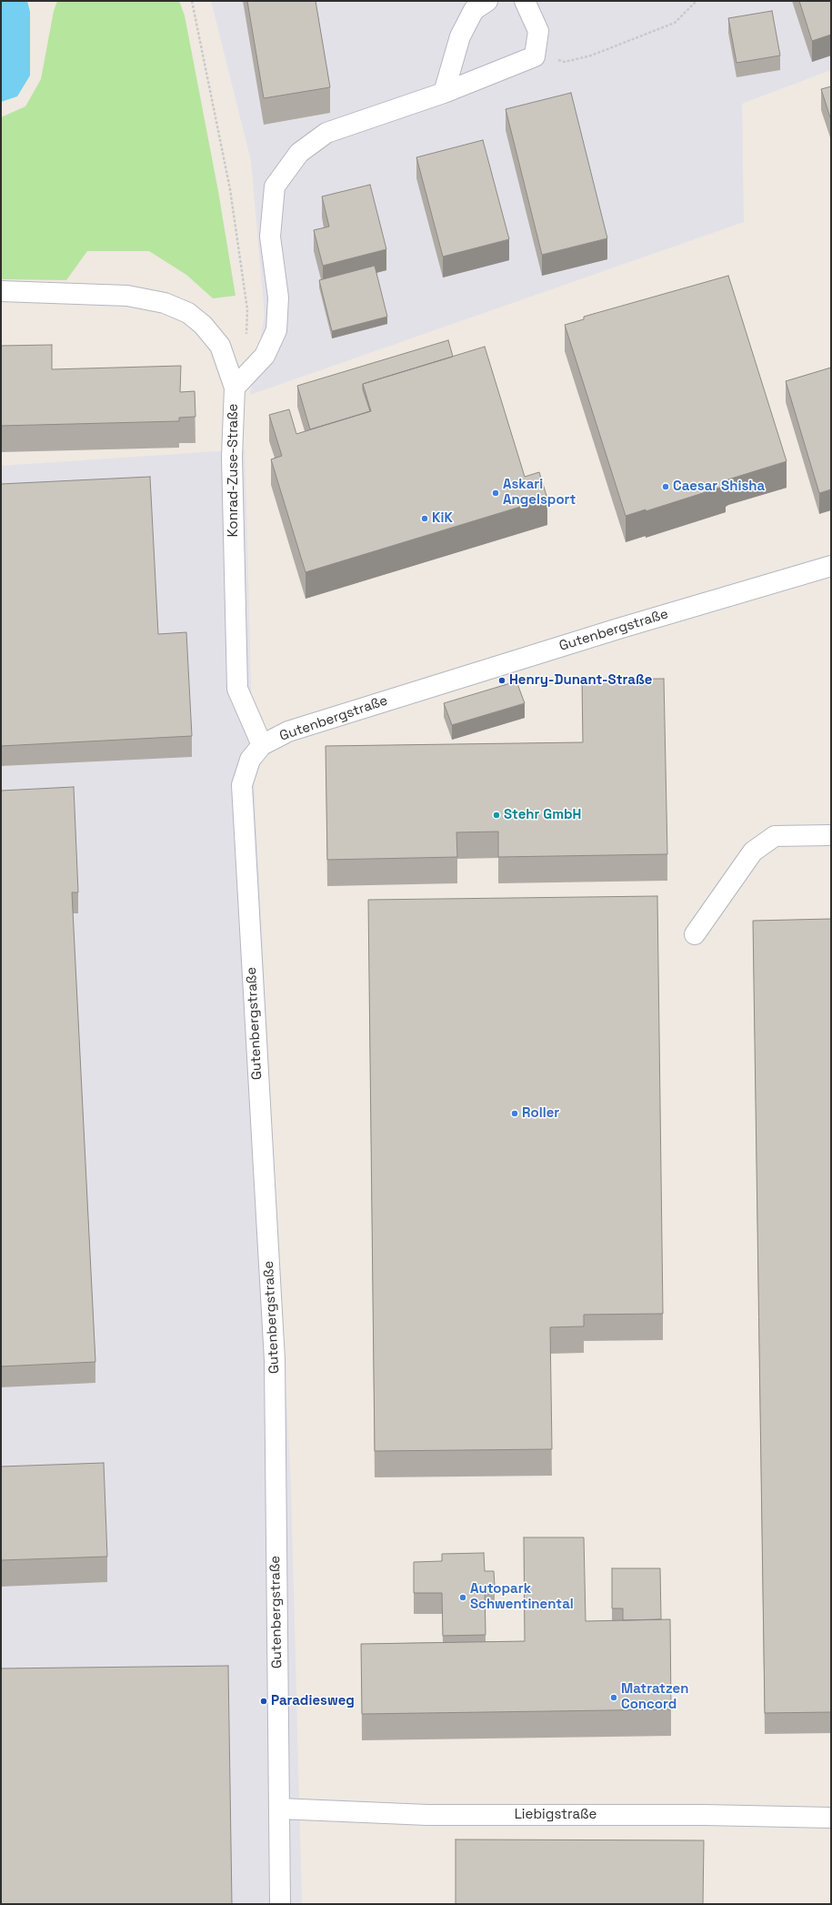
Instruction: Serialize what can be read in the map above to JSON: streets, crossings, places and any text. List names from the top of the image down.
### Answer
{
  "streets": {
    "street": ["Konrad-Zuse-Straße", "Gutenbergstraße", "Liebigstraße"]
  },
  "crossings": [
    ["Konrad-Zuse-Straße", "Gutenbergstraße"],
    ["Gutenbergstraße", "Liebigstraße"]
  ],
  "places": [
    "Caesar Shisha",
    "Askari Angelsport",
    "KiK",
    "Henry-Dunant-Straße",
    "Stehr GmbH",
    "Roller",
    "Autopark Schwentinental",
    "Matratzen Concord",
    "Paradiesweg"
  ]
}
